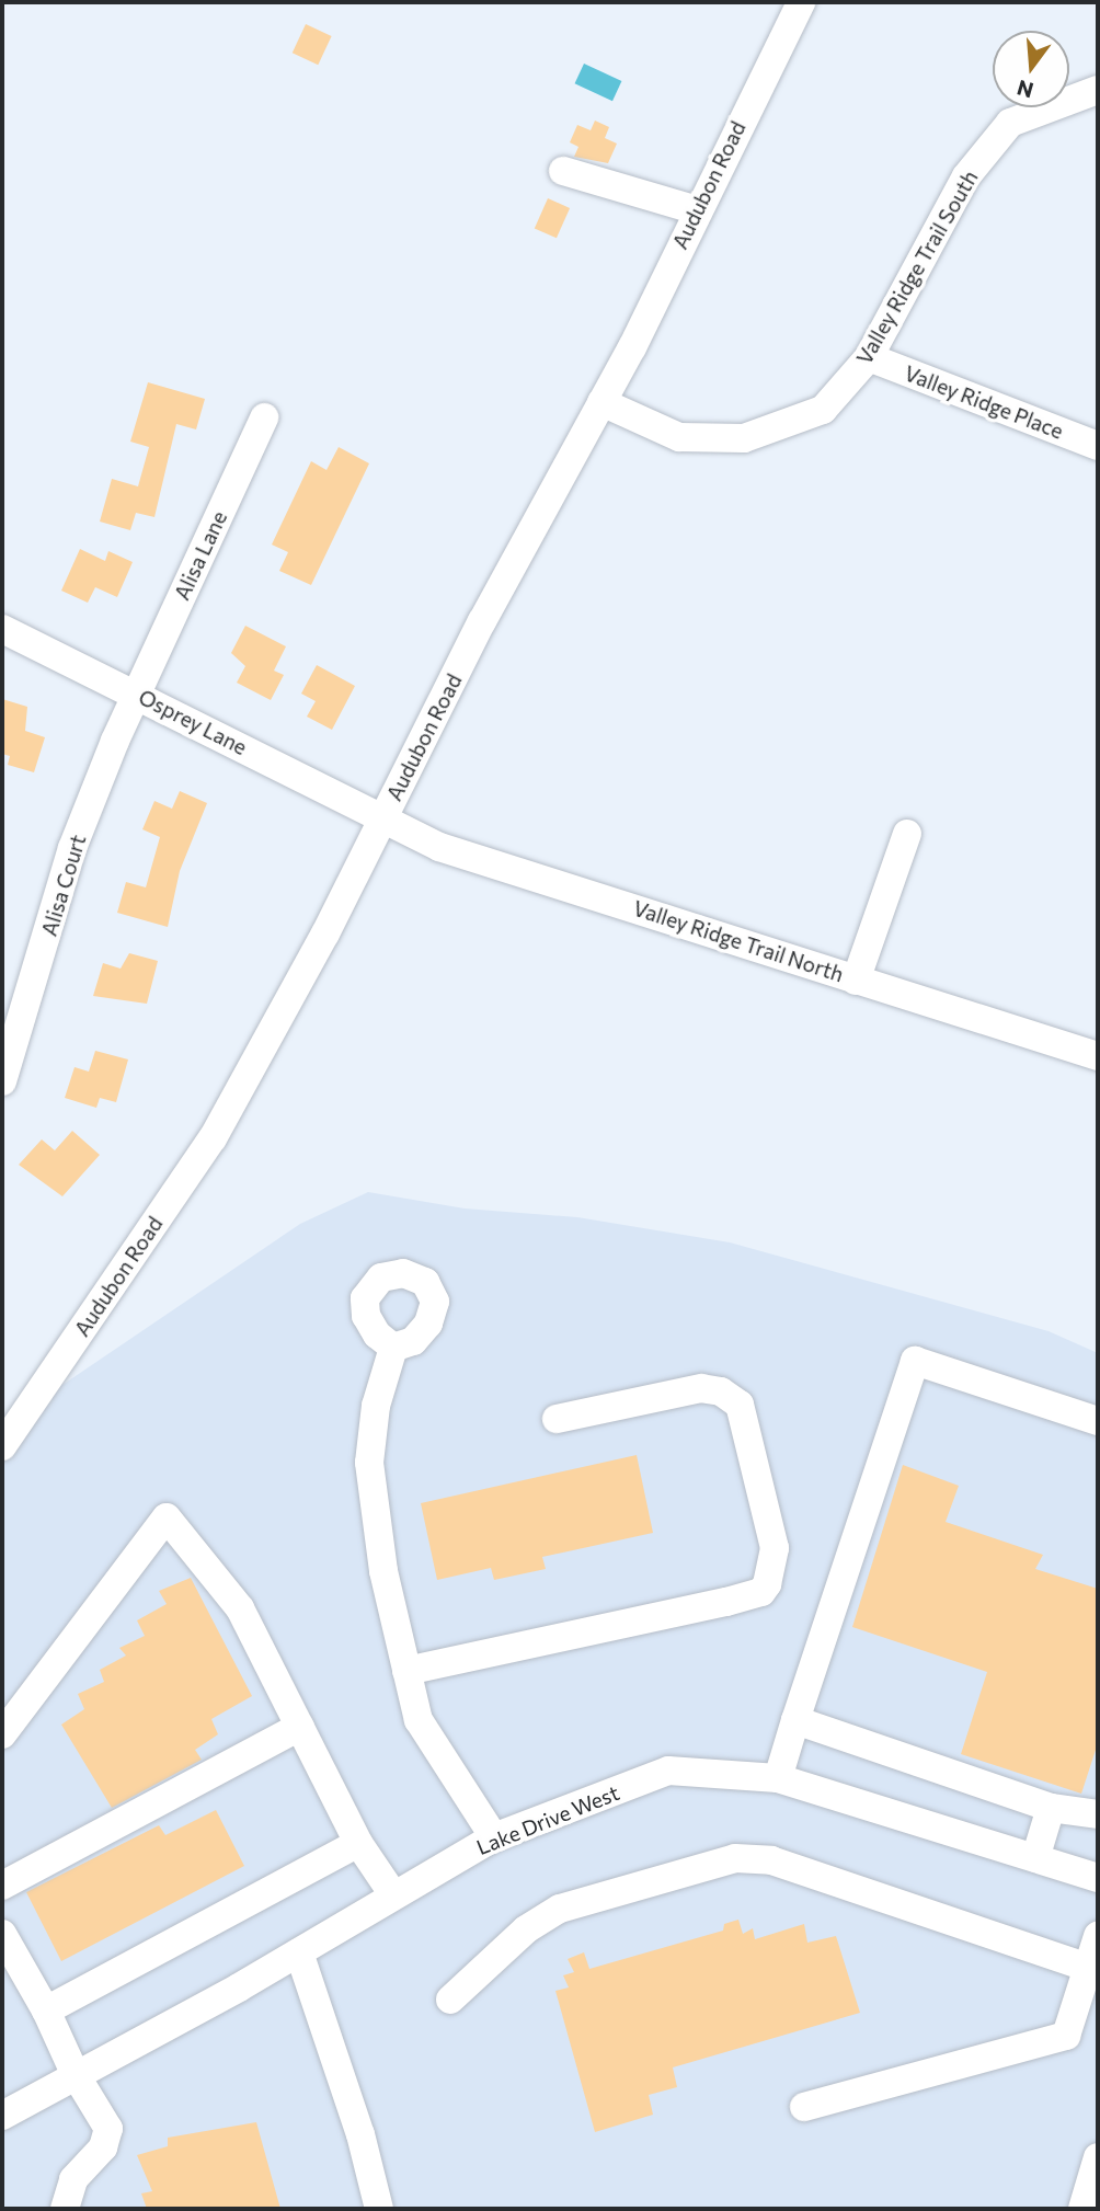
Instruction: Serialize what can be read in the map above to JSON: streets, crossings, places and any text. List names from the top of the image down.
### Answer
{
  "streets": {
    "street": [
      "Audubon Road",
      "Valley Ridge Trail South",
      "Valley Ridge Place",
      "Alisa Lane",
      "Osprey Lane",
      "Alisa Court",
      "Valley Ridge Trail North",
      "Lake Drive West"
    ]
  },
  "crossings": [
    ["Audubon Road", "Valley Ridge Trail South"],
    ["Audubon Road", "Osprey Lane"],
    ["Audubon Road", "Valley Ridge Trail North"],
    ["Valley Ridge Trail South", "Valley Ridge Place"],
    ["Alisa Lane", "Osprey Lane"],
    ["Alisa Lane", "Alisa Court"],
    ["Osprey Lane", "Alisa Court"],
    ["Osprey Lane", "Valley Ridge Trail North"]
  ],
  "north": "bottom"
}
